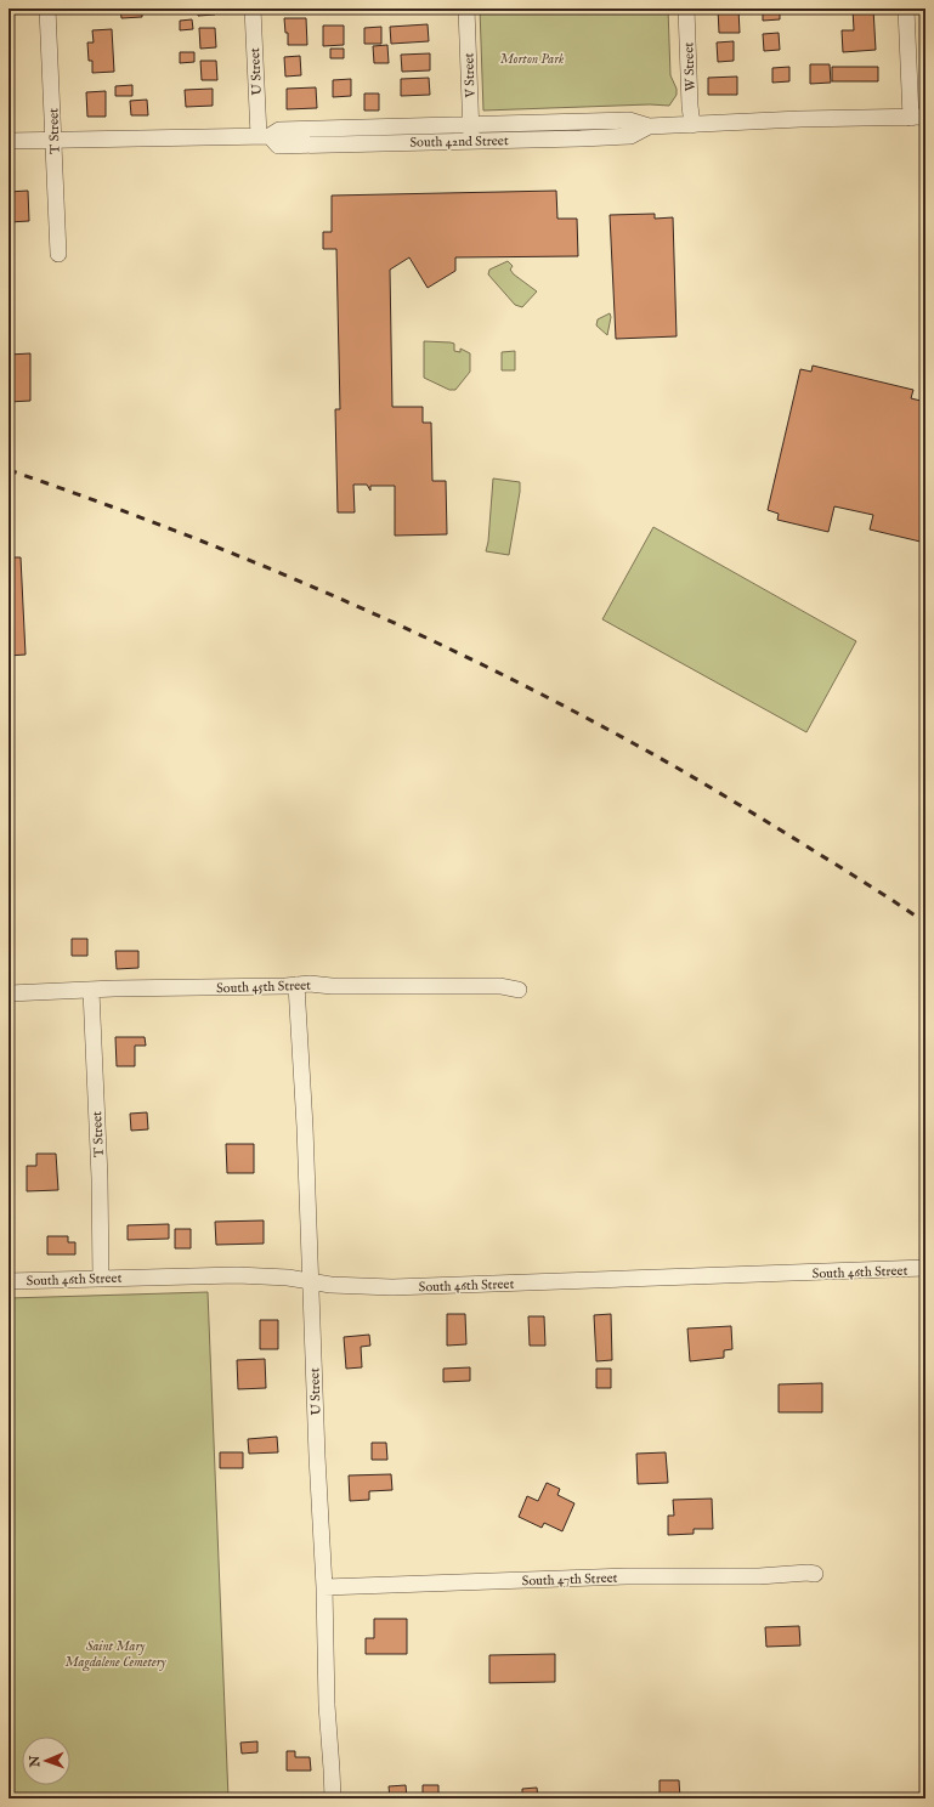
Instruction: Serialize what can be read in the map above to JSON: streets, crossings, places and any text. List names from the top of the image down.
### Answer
{
  "streets": {
    "street": [
      "W Street",
      "U Street",
      "V Street",
      "T Street",
      "South 42nd Street",
      "South 45th Street",
      "South 46th Street",
      "South 47th Street"
    ]
  },
  "crossings": [
    ["W Street", "South 42nd Street"],
    ["U Street", "South 42nd Street"],
    ["U Street", "South 45th Street"],
    ["U Street", "South 46th Street"],
    ["U Street", "South 47th Street"],
    ["V Street", "South 42nd Street"],
    ["T Street", "South 42nd Street"],
    ["T Street", "South 45th Street"],
    ["T Street", "South 46th Street"]
  ],
  "parks": ["Morton Park", "Saint Mary Magdalene Cemetery"],
  "north": "left"
}
